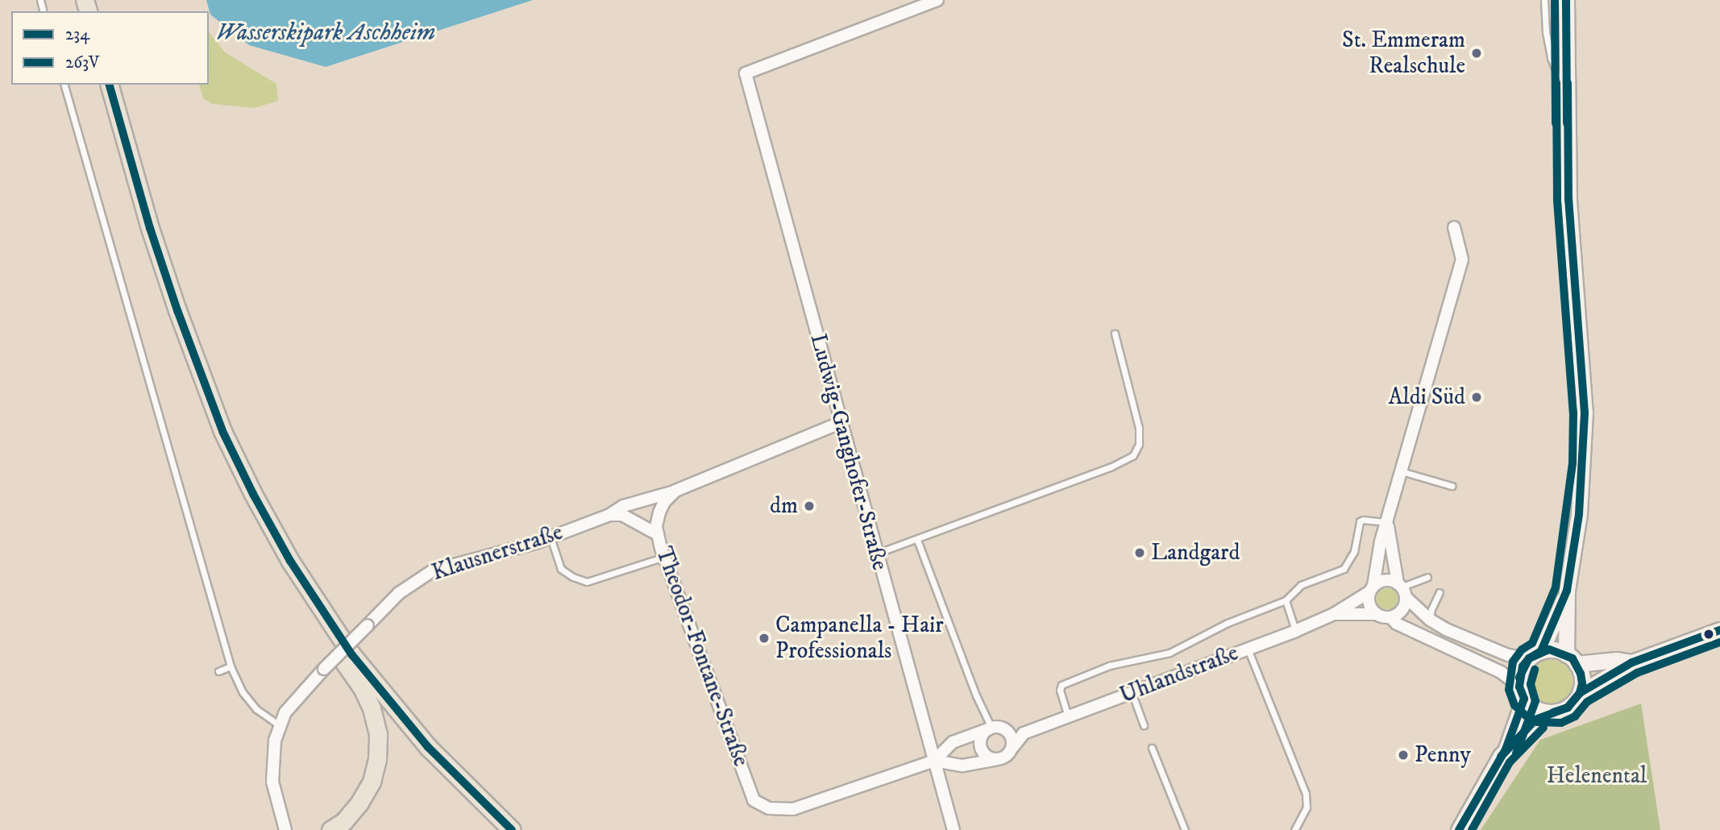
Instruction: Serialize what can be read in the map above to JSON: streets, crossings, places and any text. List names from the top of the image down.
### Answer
{
  "streets": {
    "street": [
      "Ludwig-Ganghofer-Straße",
      "Klausnerstraße",
      "Theodor-Fontane-Straße",
      "Uhlandstraße"
    ]
  },
  "crossings": [
    ["Ludwig-Ganghofer-Straße", "Klausnerstraße"],
    ["Ludwig-Ganghofer-Straße", "Theodor-Fontane-Straße"],
    ["Klausnerstraße", "Theodor-Fontane-Straße"]
  ],
  "water": ["Wasserskipark Aschheim"],
  "parks": ["Helenental"],
  "places": [
    "St. Emmeram Realschule",
    "Aldi Süd",
    "dm",
    "Landgard",
    "Campanella - Hair Professionals",
    "Penny"
  ],
  "lines": ["transit line 234", "transit line 263V"],
  "legend": ["234", "263V"]
}
